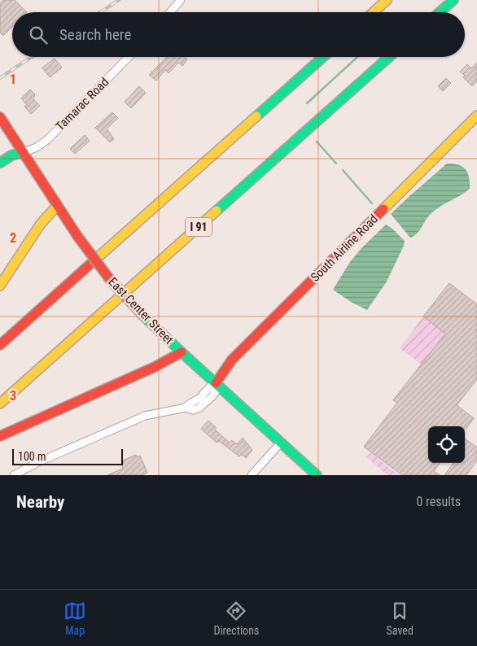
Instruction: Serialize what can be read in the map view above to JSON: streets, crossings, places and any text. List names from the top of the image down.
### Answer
{
  "streets": {
    "main road": ["I 91", "South Airline Road", "East Center Street"],
    "street": ["Tamarac Road"]
  },
  "crossings": [
    ["Tamarac Road", "East Center Street"],
    ["South Airline Road", "East Center Street"]
  ],
  "scale_bar": "100 m",
  "page": {
    "search": "Search here",
    "scale": "100 m",
    "heading": ["Nearby", "0 results"],
    "nav": ["Map", "Directions", "Saved"]
  },
  "grid": {
    "rows": ["1", "2", "3"]
  }
}
